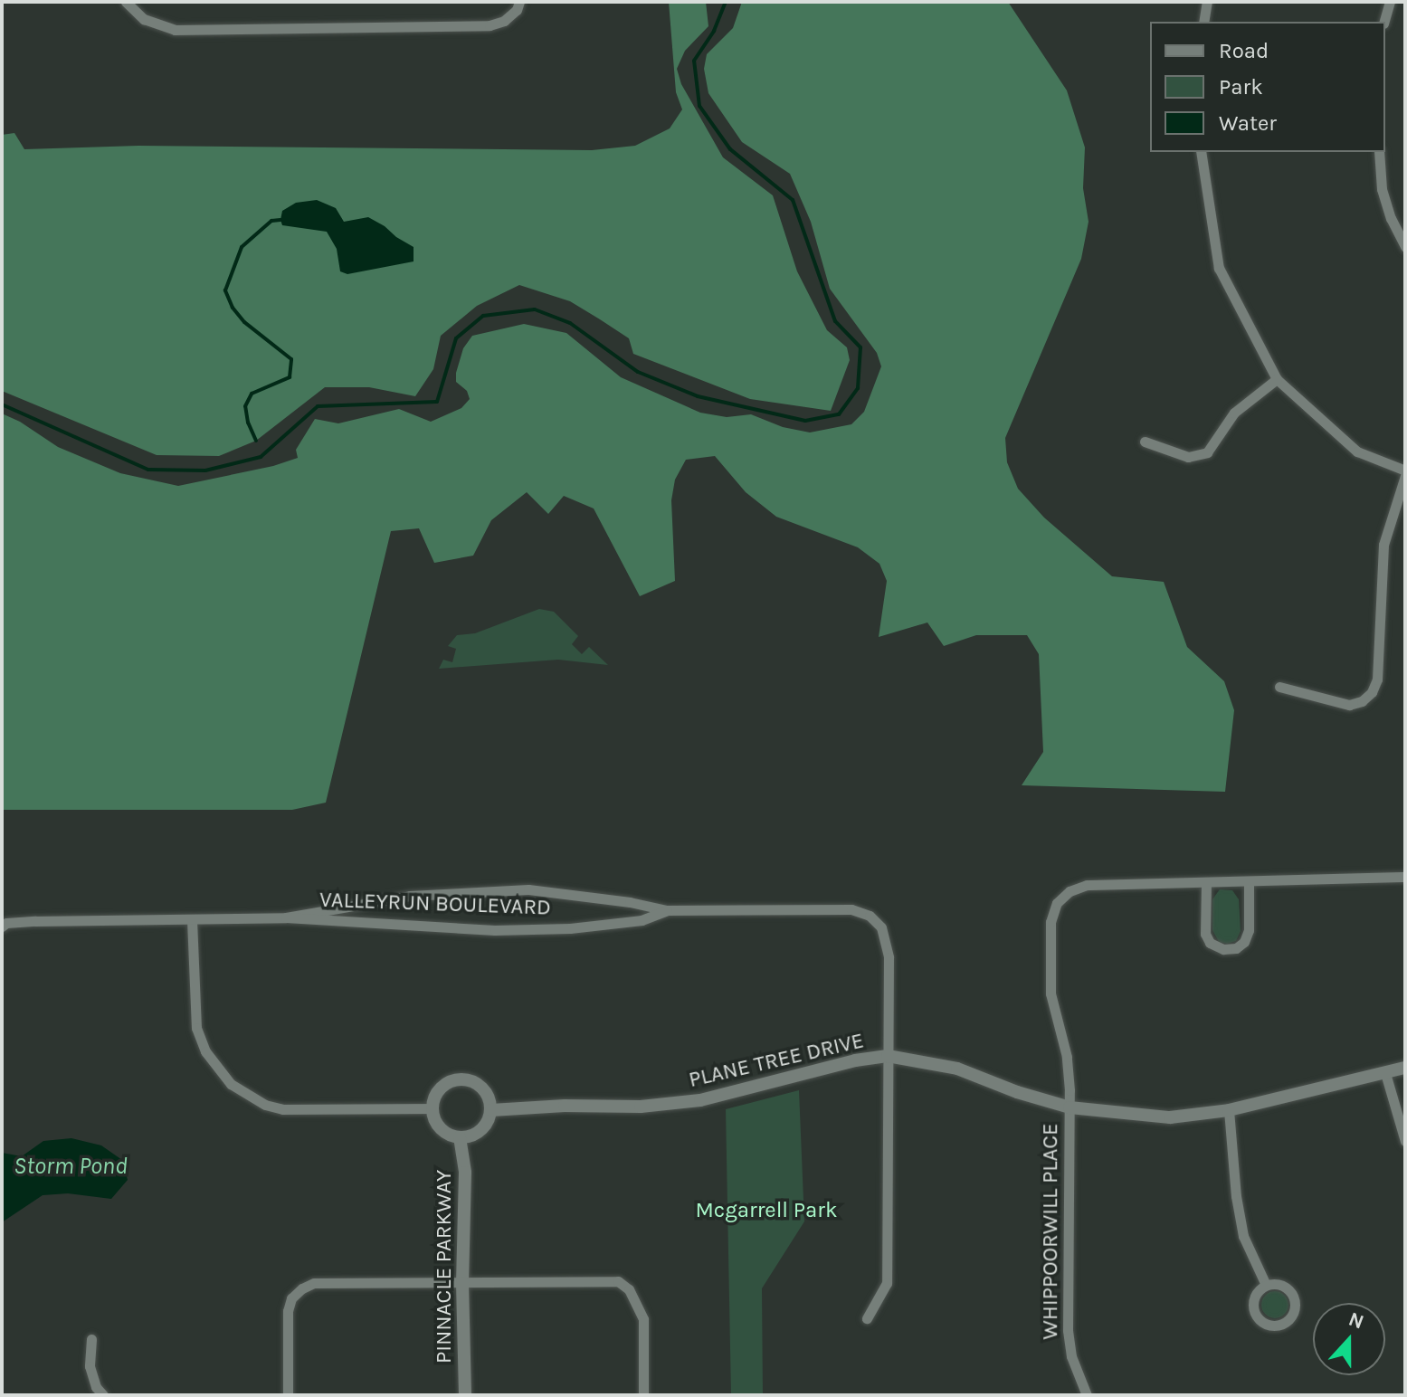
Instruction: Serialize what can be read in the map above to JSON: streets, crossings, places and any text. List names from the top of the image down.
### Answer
{
  "streets": {
    "street": [
      "VALLEYRUN BOULEVARD",
      "PLANE TREE DRIVE",
      "WHIPPOORWILL PLACE",
      "PINNACLE PARKWAY"
    ]
  },
  "crossings": [
    ["VALLEYRUN BOULEVARD", "PLANE TREE DRIVE"],
    ["PLANE TREE DRIVE", "WHIPPOORWILL PLACE"],
    ["PLANE TREE DRIVE", "PINNACLE PARKWAY"]
  ],
  "water": ["Storm Pond"],
  "parks": ["Mcgarrell Park"],
  "legend": ["Road", "Park", "Water"],
  "north": "top"
}
